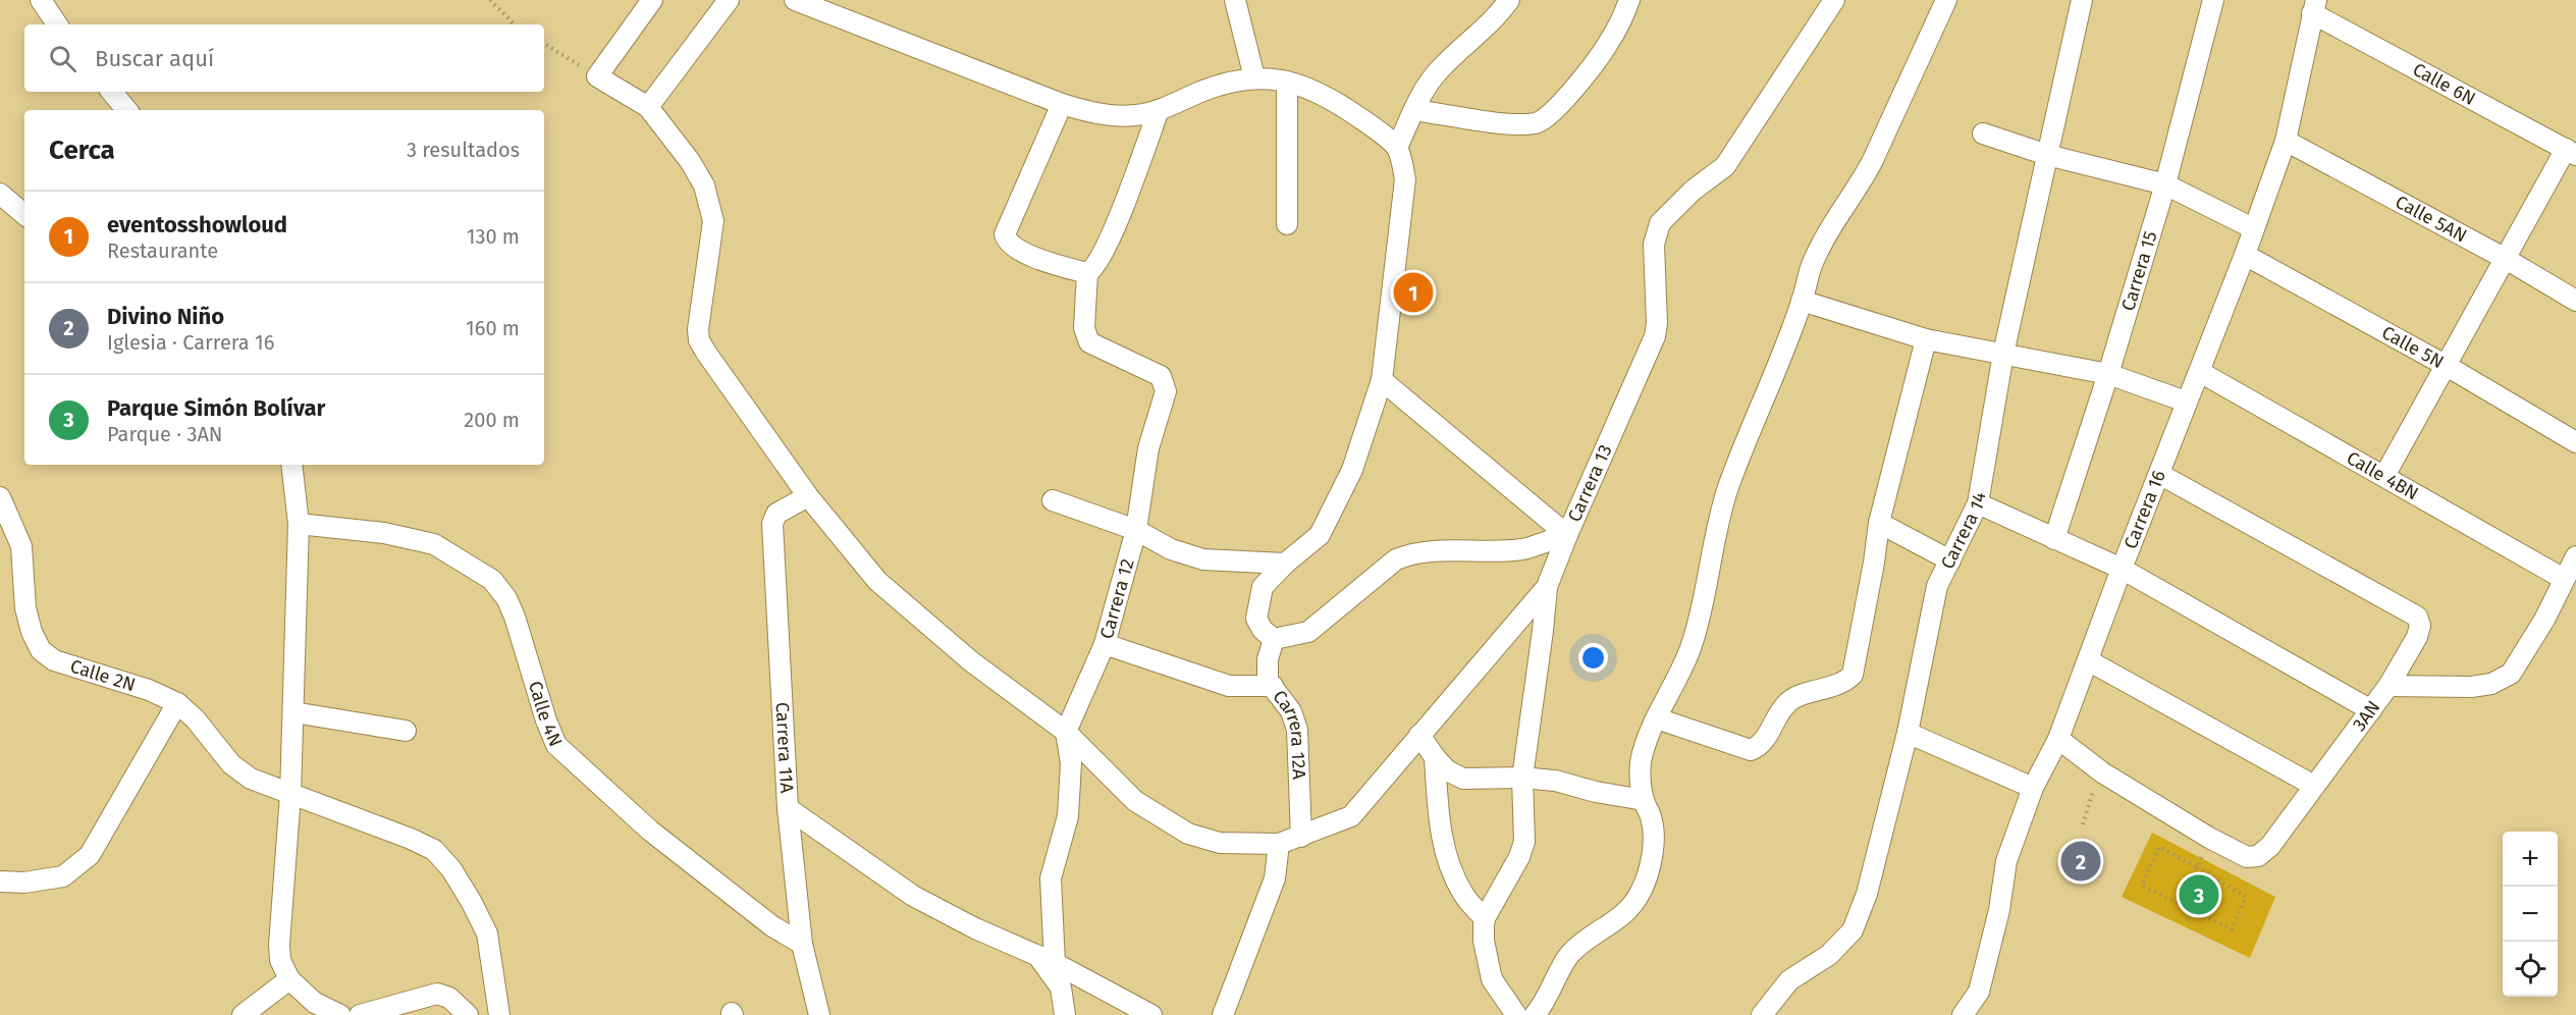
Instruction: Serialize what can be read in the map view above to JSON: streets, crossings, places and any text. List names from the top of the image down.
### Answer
{
  "streets": {
    "street": [
      "Calle 6N",
      "Calle 5AN",
      "Carrera 15",
      "Calle 5N",
      "Calle 4BN",
      "Carrera 13",
      "Carrera 16",
      "Carrera 14",
      "Carrera 12",
      "Calle 2N",
      "Calle 4N",
      "3AN",
      "Carrera 12A",
      "Carrera 11A"
    ]
  },
  "crossings": [
    ["Calle 6N", "Carrera 16"],
    ["Calle 5AN", "Carrera 16"],
    ["Calle 5N", "Carrera 16"],
    ["Calle 4BN", "Carrera 16"],
    ["Carrera 16", "3AN"],
    ["Calle 4N", "Carrera 11A"]
  ],
  "page": {
    "search": "Buscar aquí",
    "heading": ["Cerca", "3 resultados"],
    "list": [
      {
        "mark": "1",
        "name": "eventosshowloud",
        "note": "Restaurante",
        "value": "130 m"
      },
      {
        "mark": "2",
        "name": "Divino Niño",
        "note": "Iglesia · Carrera 16",
        "value": "160 m"
      },
      {
        "mark": "3",
        "name": "Parque Simón Bolívar",
        "note": "Parque · 3AN",
        "value": "200 m"
      }
    ],
    "pins": ["1", "2", "3"],
    "map_buttons": ["+", "−"]
  }
}
